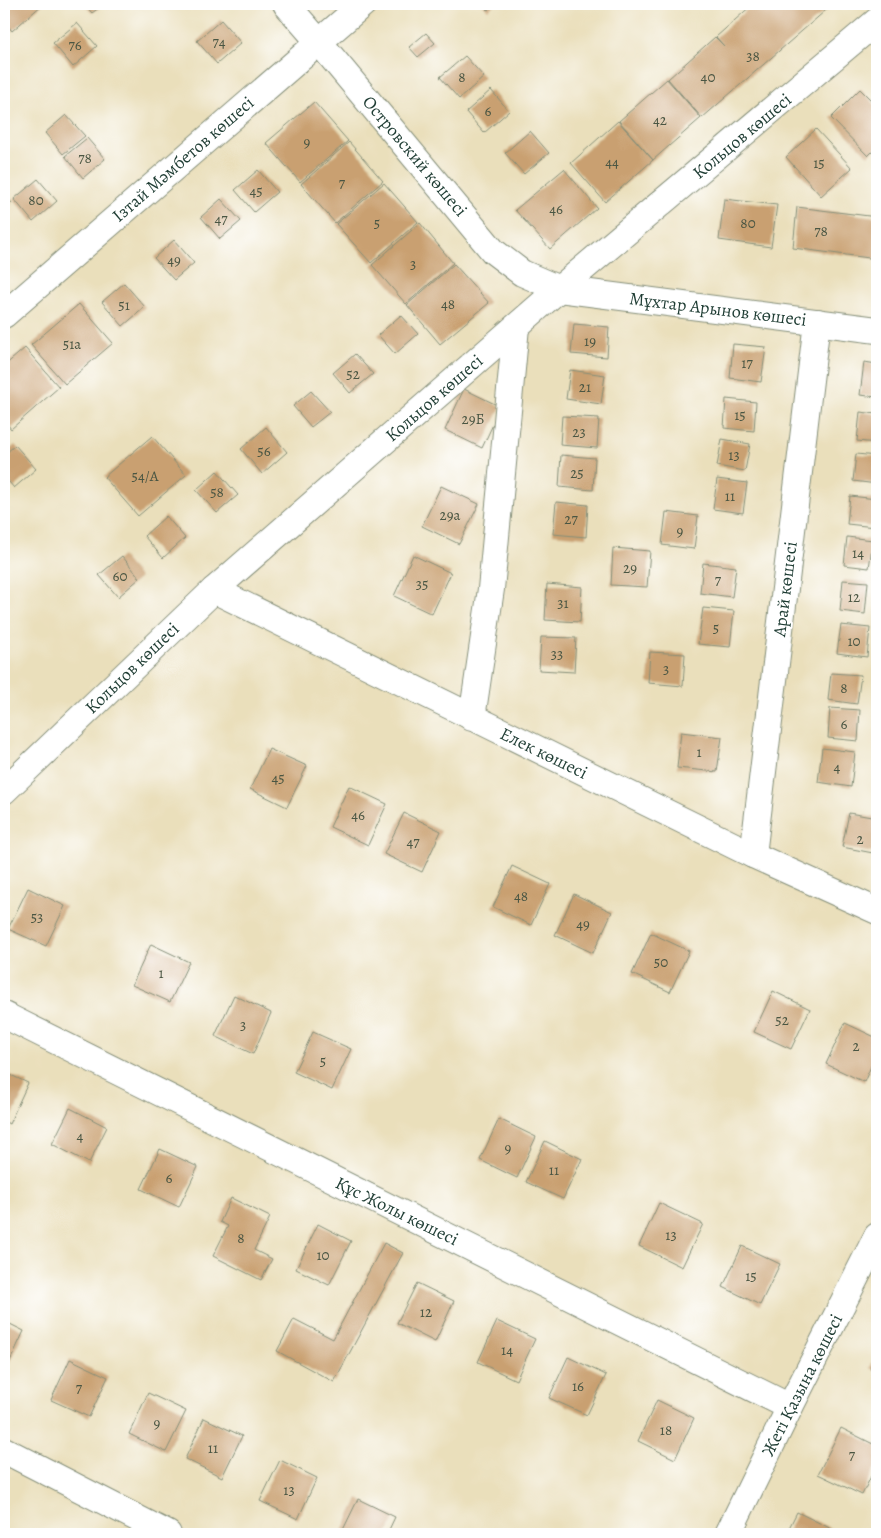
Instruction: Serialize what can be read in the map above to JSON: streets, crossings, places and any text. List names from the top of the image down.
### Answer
{
  "streets": {
    "street": [
      "Кольцов көшесі",
      "Островский көшесі",
      "Ізтай Мәмбетов көшесі",
      "Мұхтар Арынов көшесі",
      "Арай көшесі",
      "Елек көшесі",
      "Құс Жолы көшесі",
      "Жеті Қазына көшесі"
    ]
  },
  "crossings": [
    ["Кольцов көшесі", "Островский көшесі"],
    ["Кольцов көшесі", "Мұхтар Арынов көшесі"],
    ["Кольцов көшесі", "Елек көшесі"],
    ["Островский көшесі", "Ізтай Мәмбетов көшесі"],
    ["Островский көшесі", "Мұхтар Арынов көшесі"],
    ["Мұхтар Арынов көшесі", "Арай көшесі"],
    ["Арай көшесі", "Елек көшесі"],
    ["Құс Жолы көшесі", "Жеті Қазына көшесі"]
  ],
  "house_numbers": [
    "74",
    "76",
    "38",
    "8",
    "40",
    "6",
    "42",
    "9",
    "78",
    "44",
    "15",
    "7",
    "45",
    "80",
    "46",
    "47",
    "5",
    "80",
    "78",
    "49",
    "3",
    "48",
    "51",
    "19",
    "51а",
    "17",
    "52",
    "21",
    "15",
    "29Б",
    "23",
    "56",
    "13",
    "25",
    "54/А",
    "58",
    "11",
    "29а",
    "27",
    "9",
    "14",
    "29",
    "60",
    "7",
    "35",
    "12",
    "31",
    "5",
    "10",
    "33",
    "3",
    "8",
    "6",
    "1",
    "4",
    "45",
    "46",
    "2",
    "47",
    "48",
    "53",
    "49",
    "50",
    "1",
    "52",
    "3",
    "2",
    "5",
    "4",
    "9",
    "11",
    "6",
    "13",
    "8",
    "10",
    "15",
    "12",
    "14",
    "16",
    "7",
    "9",
    "18",
    "11",
    "7",
    "13"
  ]
}
